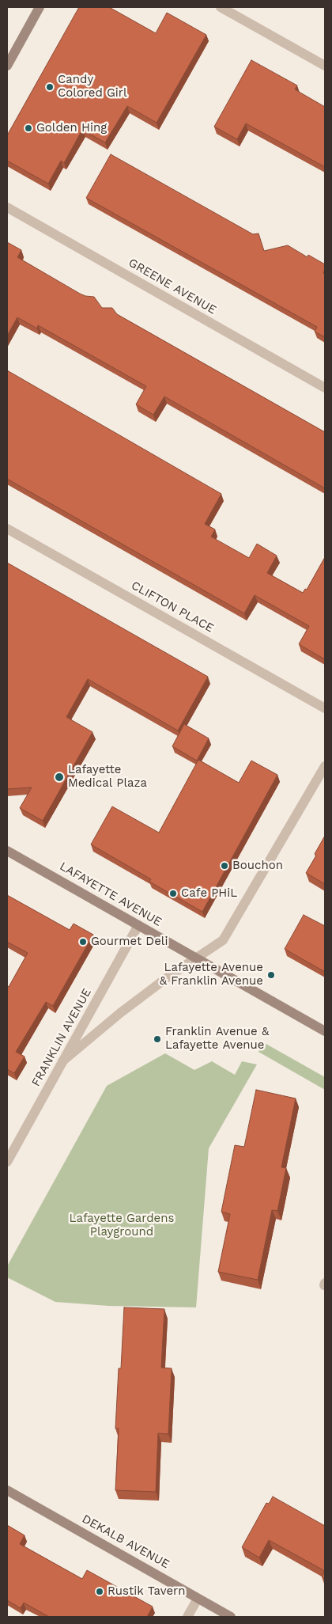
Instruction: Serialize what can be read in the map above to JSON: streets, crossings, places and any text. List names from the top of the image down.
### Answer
{
  "streets": {
    "main road": ["LAFAYETTE AVENUE", "DEKALB AVENUE"],
    "street": ["GREENE AVENUE", "CLIFTON PLACE", "FRANKLIN AVENUE"]
  },
  "crossings": [
    ["LAFAYETTE AVENUE", "FRANKLIN AVENUE"]
  ],
  "parks": ["Lafayette Gardens Playground"],
  "places": [
    "Candy Colored Girl",
    "Golden Hing",
    "Lafayette Medical Plaza",
    "Bouchon",
    "Cafe PHiL",
    "Gourmet Deli",
    "Lafayette Avenue & Franklin Avenue",
    "Franklin Avenue & Lafayette Avenue",
    "Rustik Tavern"
  ]
}
